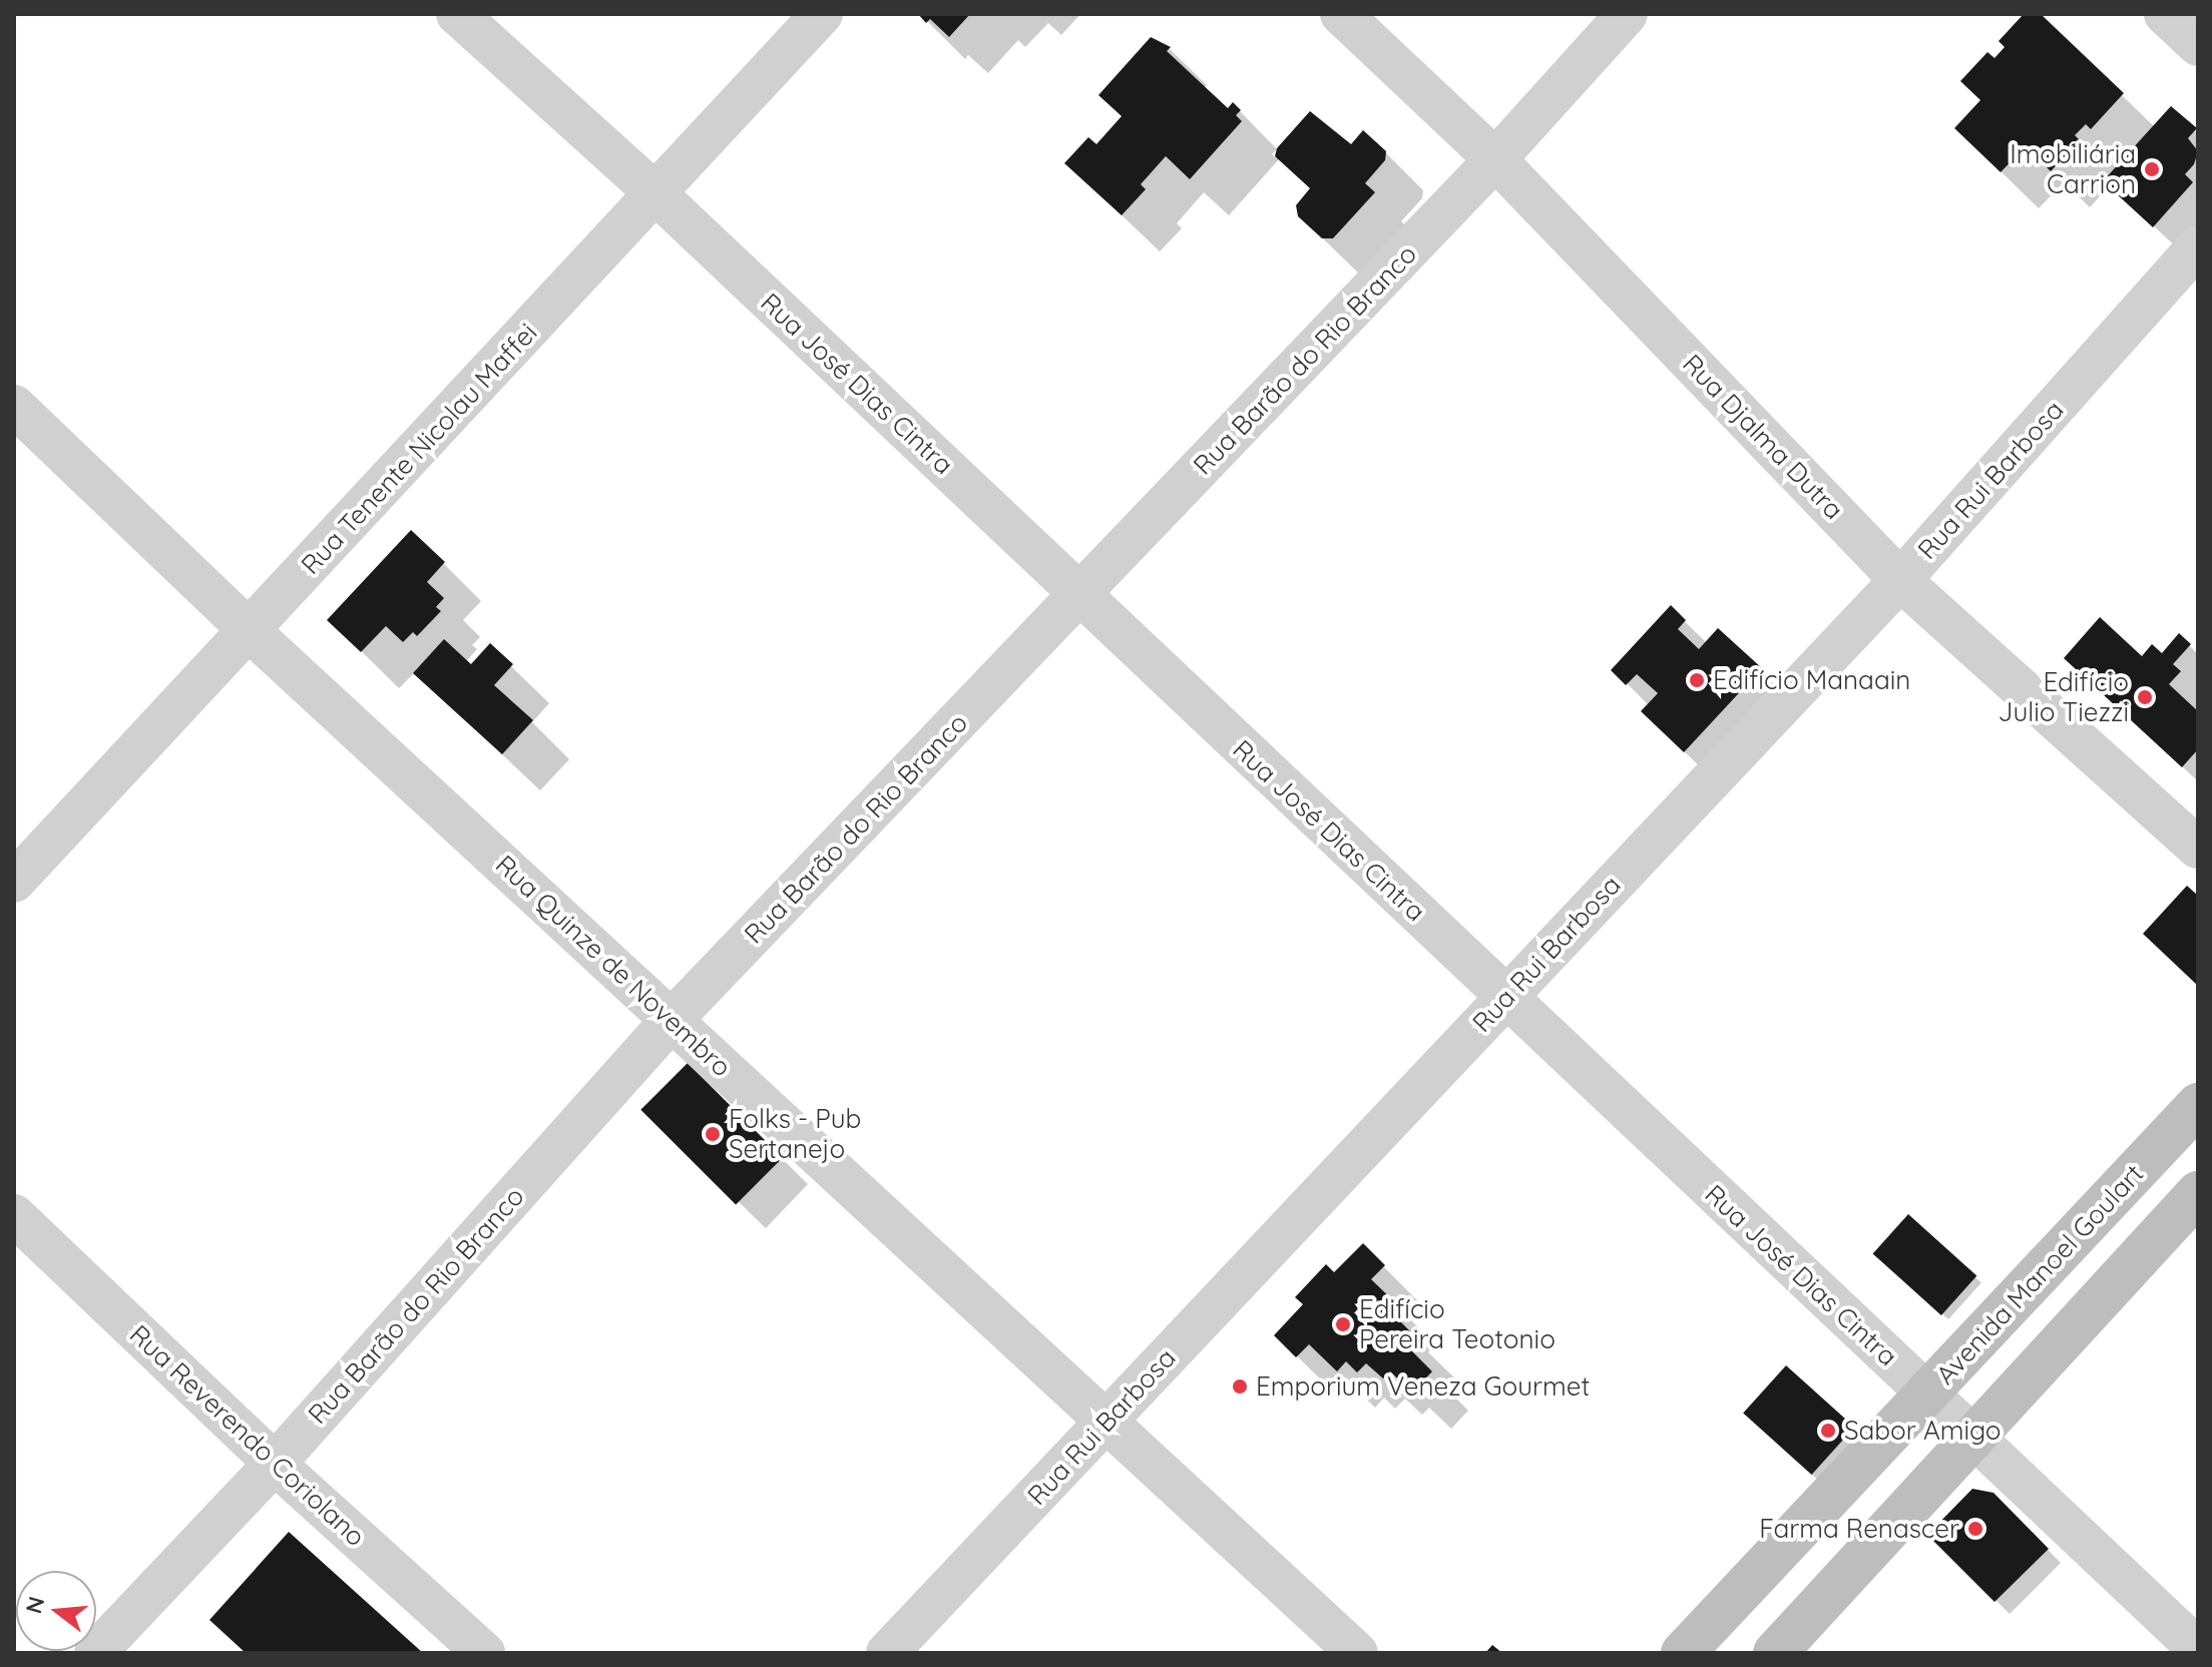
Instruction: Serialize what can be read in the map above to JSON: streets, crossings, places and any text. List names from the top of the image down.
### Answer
{
  "streets": {
    "main road": ["Avenida Manoel Goulart"],
    "street": [
      "Rua Barão do Rio Branco",
      "Rua José Dias Cintra",
      "Rua Djalma Dutra",
      "Rua Tenente Nicolau Maffei",
      "Rua Rui Barbosa",
      "Rua Quinze de Novembro",
      "Rua Reverendo Coriolano"
    ]
  },
  "crossings": [
    ["Rua Barão do Rio Branco", "Rua José Dias Cintra"],
    ["Rua Barão do Rio Branco", "Rua Djalma Dutra"],
    ["Rua Barão do Rio Branco", "Rua Quinze de Novembro"],
    ["Rua Barão do Rio Branco", "Rua Reverendo Coriolano"],
    ["Rua José Dias Cintra", "Rua Tenente Nicolau Maffei"],
    ["Rua José Dias Cintra", "Rua Rui Barbosa"],
    ["Rua José Dias Cintra", "Avenida Manoel Goulart"],
    ["Rua Djalma Dutra", "Rua Rui Barbosa"],
    ["Rua Tenente Nicolau Maffei", "Rua Quinze de Novembro"],
    ["Rua Rui Barbosa", "Rua Quinze de Novembro"]
  ],
  "places": [
    "Imobiliária Carrion",
    "Edifício Manaain",
    "Edifício Julio Tiezzi",
    "Folks - Pub Sertanejo",
    "Edifício Pereira Teotonio",
    "Emporium Veneza Gourmet",
    "Sabor Amigo",
    "Farma Renascer"
  ],
  "north": "left"
}
